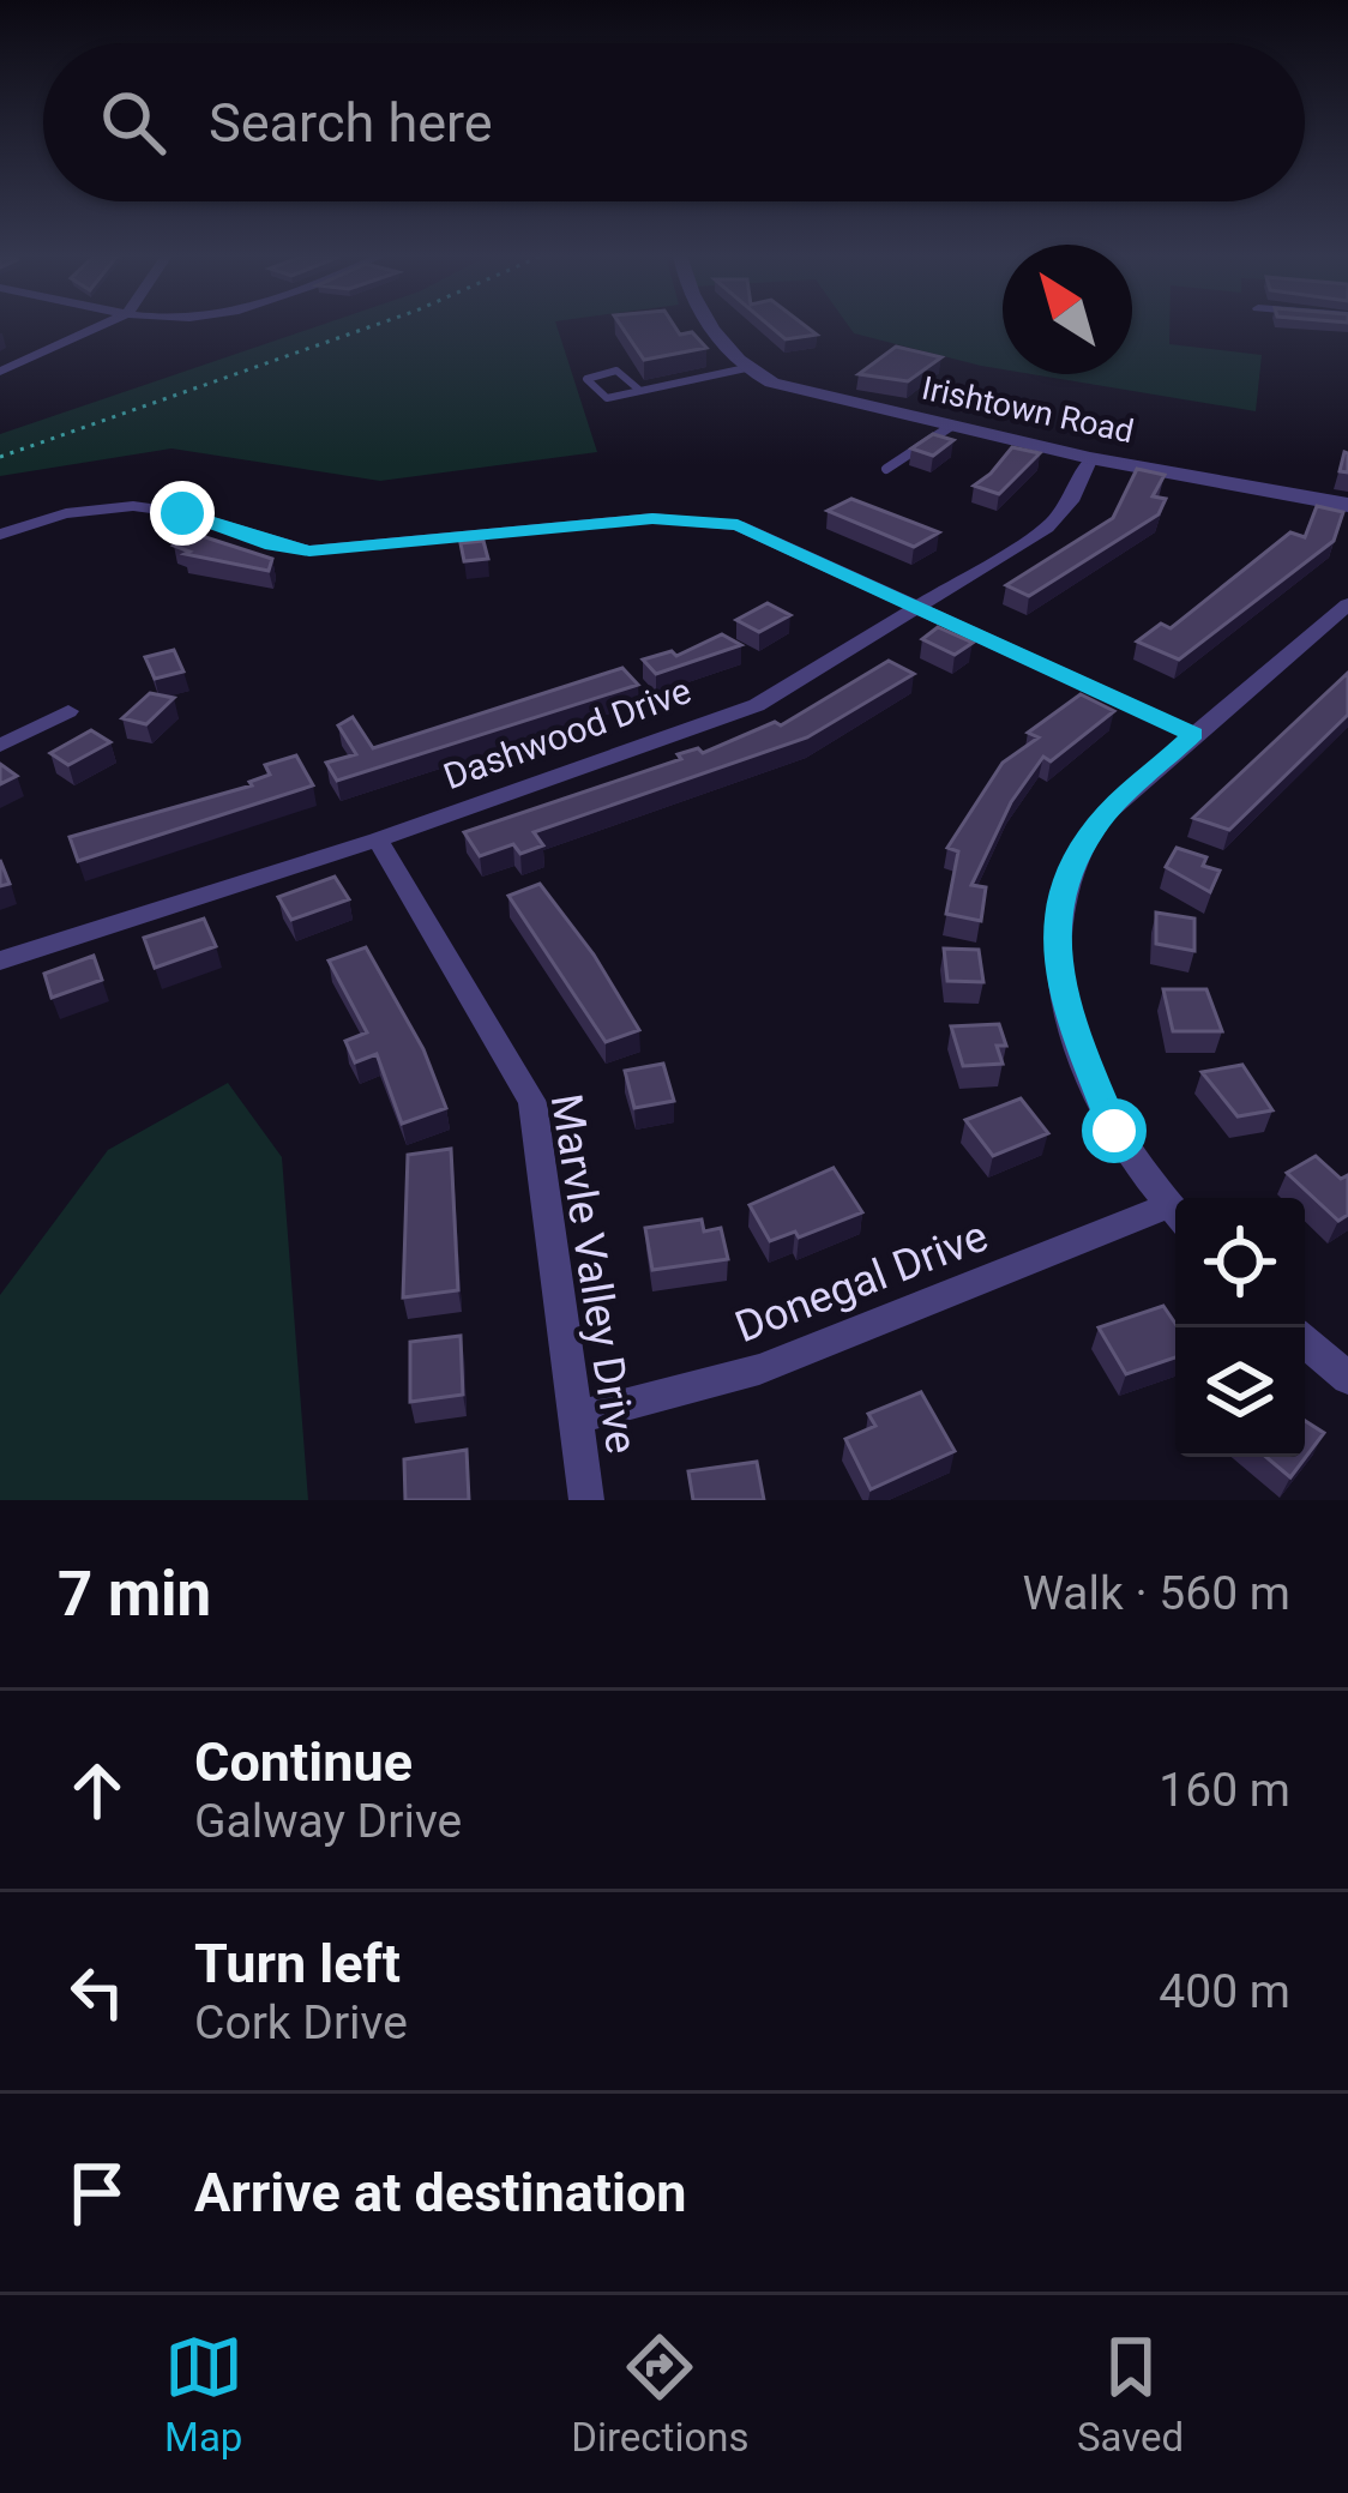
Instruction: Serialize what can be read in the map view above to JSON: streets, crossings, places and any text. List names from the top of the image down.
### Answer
{
  "streets": {
    "street": [
      "Irishtown Road",
      "Dashwood Drive",
      "Marvle Valley Drive",
      "Donegal Drive"
    ]
  },
  "crossings": [
    ["Irishtown Road", "Dashwood Drive"],
    ["Dashwood Drive", "Marvle Valley Drive"],
    ["Marvle Valley Drive", "Donegal Drive"]
  ],
  "north": "top left",
  "page": {
    "search": "Search here",
    "heading": ["7 min", "Walk · 560 m"],
    "list": [
      ["Continue", "Galway Drive", "160 m"],
      ["Turn left", "Cork Drive", "400 m"],
      "Arrive at destination"
    ],
    "nav": ["Map", "Directions", "Saved"]
  }
}
